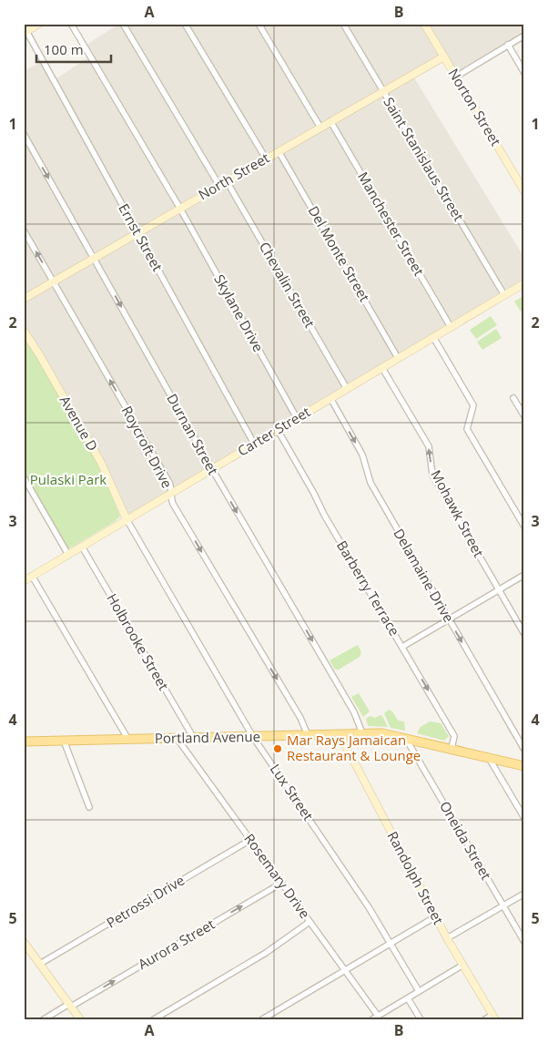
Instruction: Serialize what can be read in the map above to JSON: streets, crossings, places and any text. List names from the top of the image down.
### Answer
{
  "streets": {
    "main road": ["Portland Avenue"],
    "street": [
      "Norton Street",
      "Saint Stanislaus Street",
      "North Street",
      "Manchester Street",
      "Ernst Street",
      "Del Monte Street",
      "Chevalin Street",
      "Skylane Drive",
      "Avenue D",
      "Carter Street",
      "Durnan Street",
      "Roycroft Drive",
      "Mohawk Street",
      "Delamaine Drive",
      "Barberry Terrace",
      "Holbrooke Street",
      "Lux Street",
      "Oneida Street",
      "Rosemary Drive",
      "Randolph Street",
      "Petrossi Drive",
      "Aurora Street"
    ]
  },
  "crossings": [
    ["Norton Street", "North Street"],
    ["Saint Stanislaus Street", "North Street"],
    ["Saint Stanislaus Street", "Carter Street"],
    ["North Street", "Manchester Street"],
    ["North Street", "Ernst Street"],
    ["North Street", "Del Monte Street"],
    ["North Street", "Chevalin Street"],
    ["North Street", "Skylane Drive"],
    ["North Street", "Durnan Street"],
    ["North Street", "Roycroft Drive"],
    ["Manchester Street", "Carter Street"],
    ["Ernst Street", "Carter Street"],
    ["Del Monte Street", "Carter Street"],
    ["Chevalin Street", "Carter Street"],
    ["Skylane Drive", "Carter Street"],
    ["Avenue D", "Carter Street"],
    ["Avenue D", "Lux Street"],
    ["Carter Street", "Durnan Street"],
    ["Carter Street", "Roycroft Drive"],
    ["Carter Street", "Mohawk Street"],
    ["Carter Street", "Delamaine Drive"],
    ["Carter Street", "Barberry Terrace"],
    ["Carter Street", "Holbrooke Street"],
    ["Carter Street", "Lux Street"],
    ["Durnan Street", "Portland Avenue"],
    ["Roycroft Drive", "Portland Avenue"],
    ["Barberry Terrace", "Portland Avenue"],
    ["Holbrooke Street", "Portland Avenue"],
    ["Portland Avenue", "Lux Street"],
    ["Portland Avenue", "Oneida Street"],
    ["Portland Avenue", "Rosemary Drive"],
    ["Portland Avenue", "Randolph Street"],
    ["Rosemary Drive", "Petrossi Drive"],
    ["Rosemary Drive", "Aurora Street"]
  ],
  "one_way": [
    "Durnan Street",
    "Mohawk Street",
    "Delamaine Drive",
    "Aurora Street"
  ],
  "parks": ["Pulaski Park"],
  "places": ["Mar Rays Jamaican Restaurant & Lounge"],
  "scale_bar": "100 m",
  "grid": {
    "columns": ["A", "B"],
    "rows": [
      "1",
      "2",
      "3",
      "4",
      "5"
    ]
  }
}
